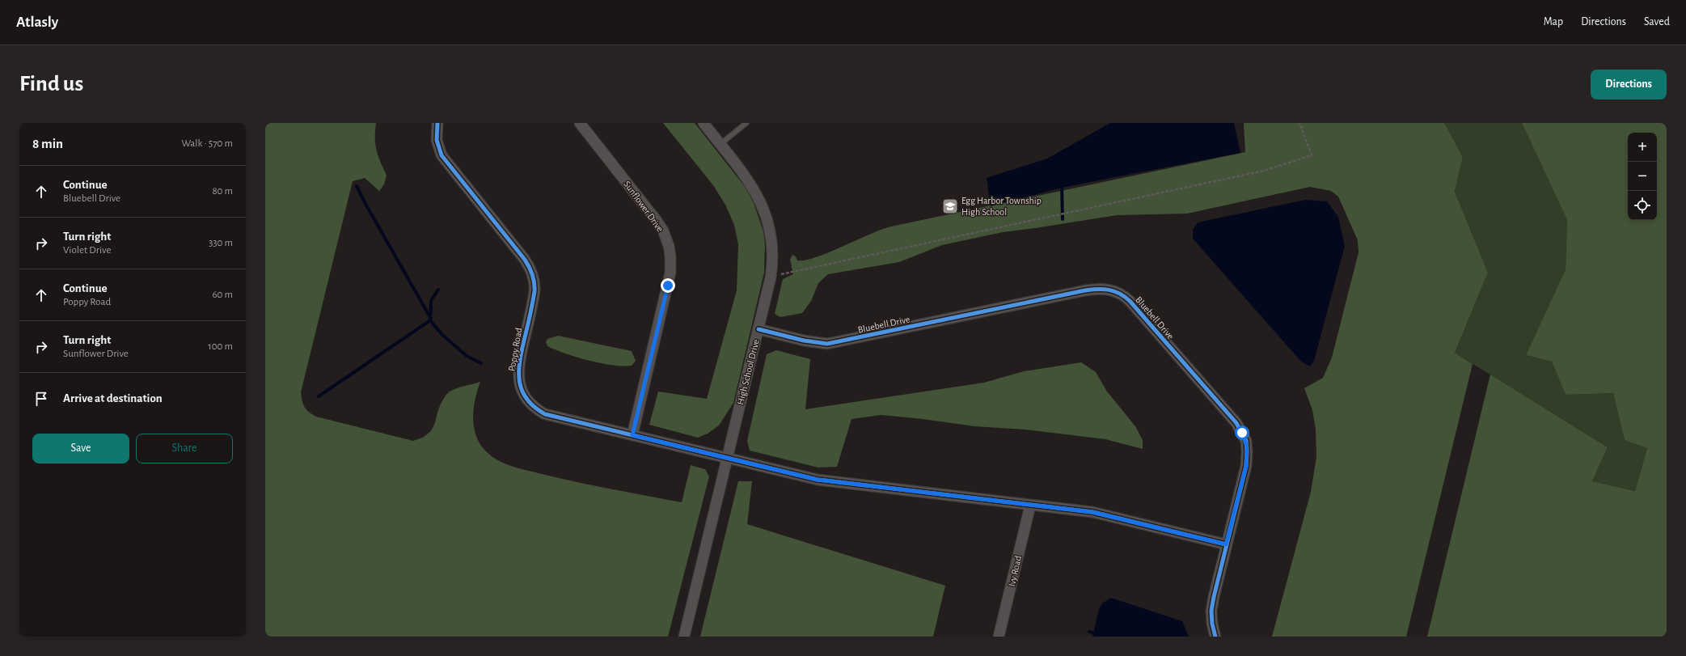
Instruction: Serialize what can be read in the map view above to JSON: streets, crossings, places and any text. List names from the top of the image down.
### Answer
{
  "streets": {
    "street": [
      "Sunflower Drive",
      "Bluebell Drive",
      "Poppy Road",
      "High School Drive",
      "Ivy Road"
    ]
  },
  "crossings": [
    ["Sunflower Drive", "Poppy Road"],
    ["Bluebell Drive", "Poppy Road"],
    ["Bluebell Drive", "High School Drive"],
    ["Poppy Road", "High School Drive"],
    ["Poppy Road", "Ivy Road"]
  ],
  "places": {
    "school or university": ["Egg Harbor Township High School"]
  },
  "page": {
    "header": "Atlasly",
    "nav": ["Map", "Directions", "Saved"],
    "buttons": [
      "Directions",
      ["Save", "Share"]
    ],
    "title": "Find us",
    "heading": ["8 min", "Walk · 570 m"],
    "map_buttons": ["+", "−"],
    "list": [
      ["Continue", "Bluebell Drive", "80 m"],
      ["Turn right", "Violet Drive", "330 m"],
      ["Continue", "Poppy Road", "60 m"],
      ["Turn right", "Sunflower Drive", "100 m"],
      "Arrive at destination"
    ]
  }
}
